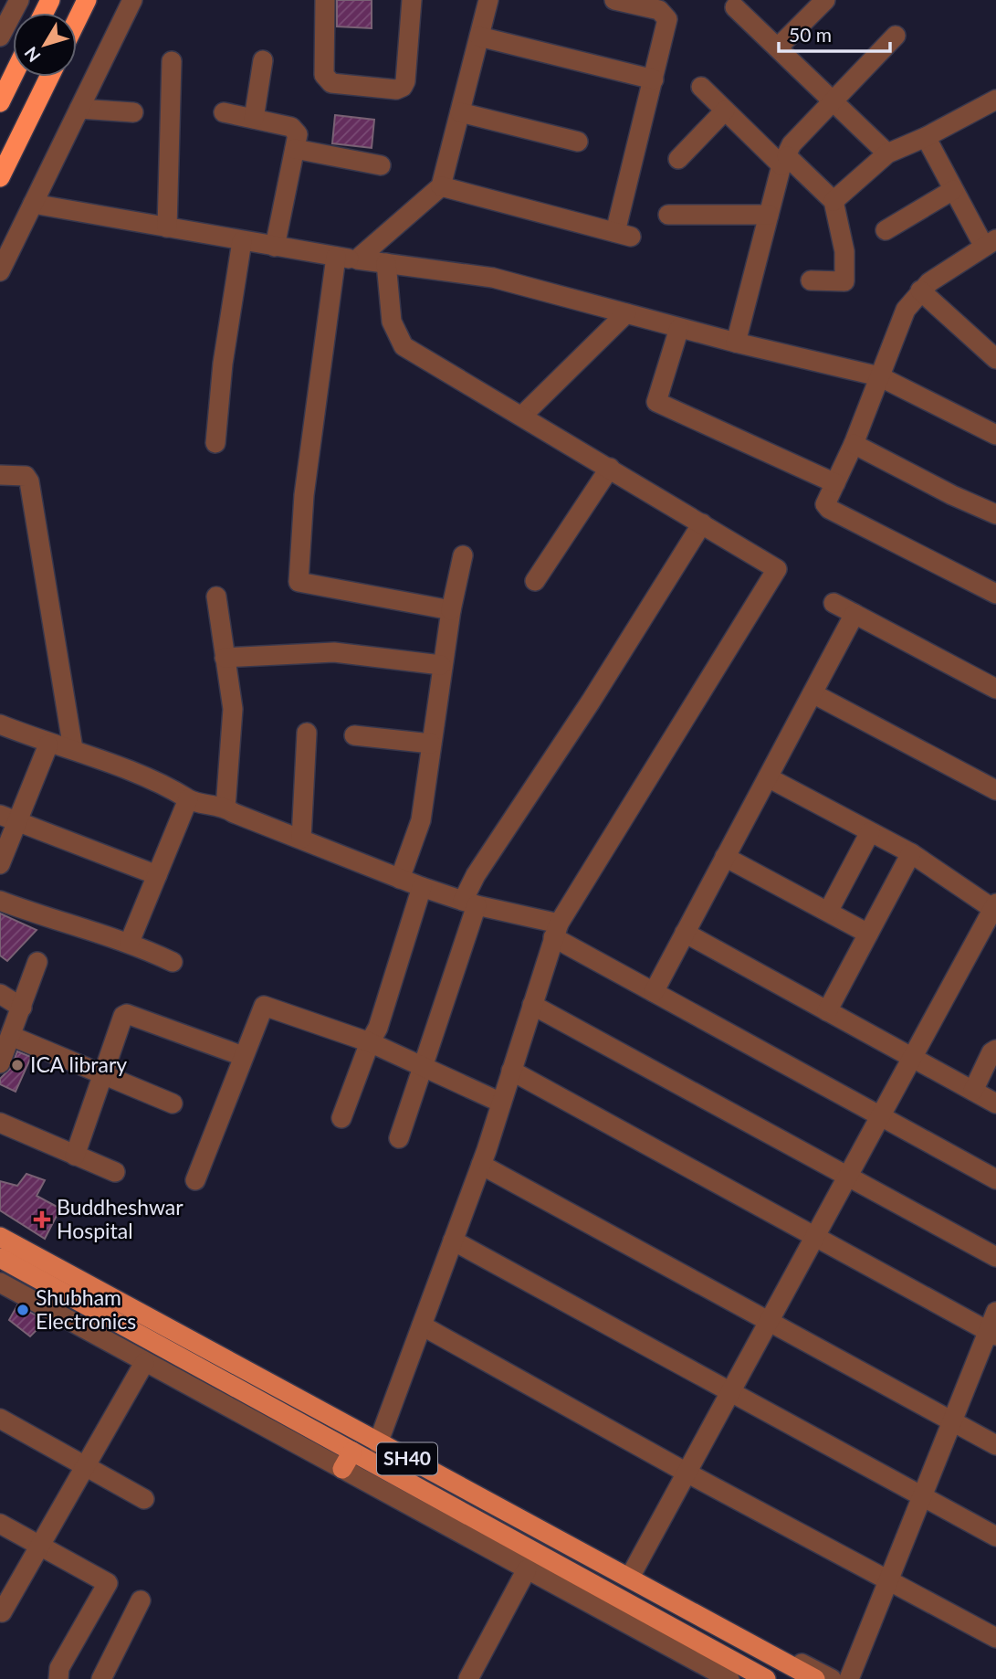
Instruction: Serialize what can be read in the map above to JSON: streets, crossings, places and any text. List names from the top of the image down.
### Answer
{
  "streets": {
    "main road": ["SH40"]
  },
  "places": {
    "other": ["ICA library", "Shubham Electronics"],
    "health": ["Buddheshwar Hospital"]
  },
  "scale_bar": "50 m",
  "north": "bottom left"
}
